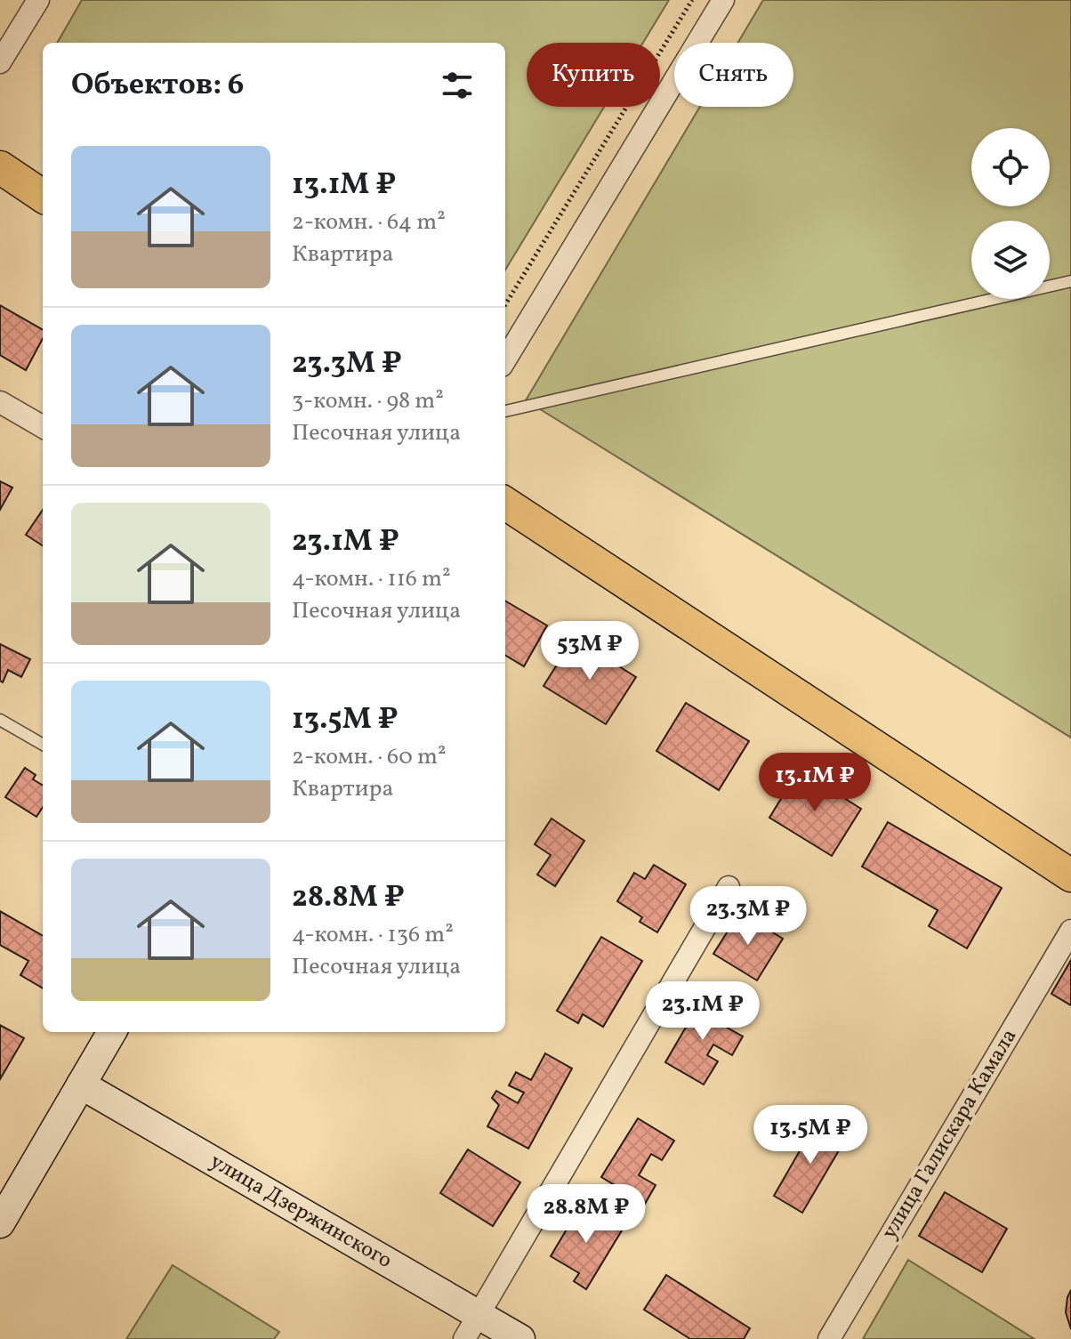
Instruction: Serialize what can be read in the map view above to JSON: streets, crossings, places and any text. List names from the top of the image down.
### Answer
{
  "streets": {
    "street": ["улица Галискара Камала", "улица Дзержинского"]
  },
  "page": {
    "chip": ["Купить", "Снять"],
    "heading": "Объектов: 6",
    "list": [
      {
        "name": "13.1M ₽",
        "note": "2-комн. · 64 m² · Квартира"
      },
      {
        "name": "23.3M ₽",
        "note": "3-комн. · 98 m² · Песочная улица"
      },
      {
        "name": "23.1M ₽",
        "note": "4-комн. · 116 m² · Песочная улица"
      },
      {
        "name": "13.5M ₽",
        "note": "2-комн. · 60 m² · Квартира"
      },
      {
        "name": "28.8M ₽",
        "note": "4-комн. · 136 m² · Песочная улица"
      }
    ],
    "price": [
      "53M ₽",
      "13.1M ₽",
      "23.3M ₽",
      "23.1M ₽",
      "13.5M ₽",
      "28.8M ₽"
    ]
  }
}
